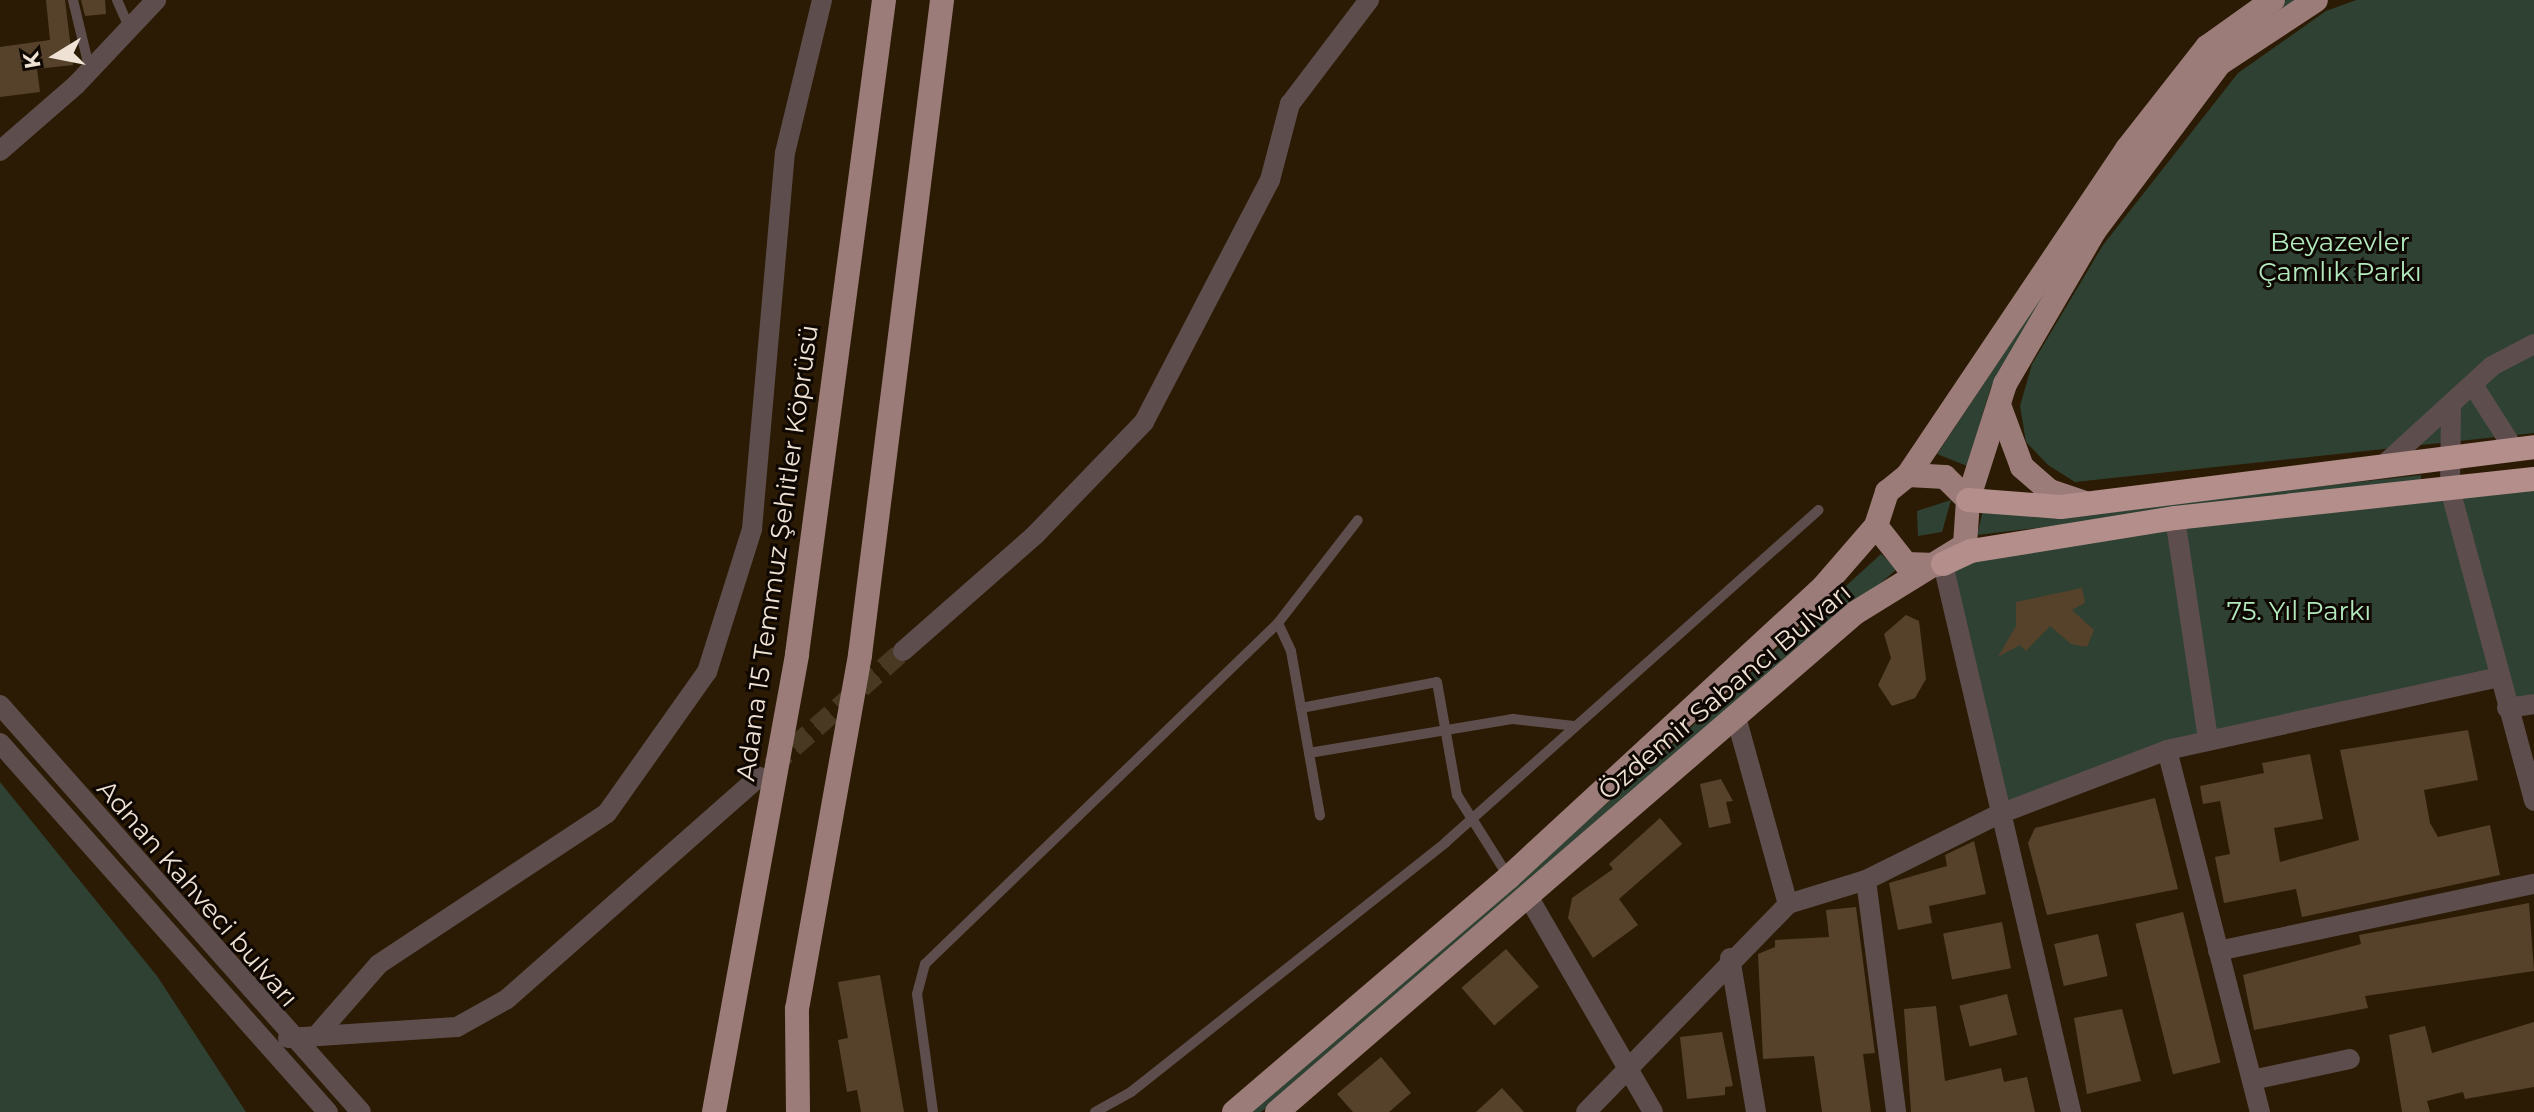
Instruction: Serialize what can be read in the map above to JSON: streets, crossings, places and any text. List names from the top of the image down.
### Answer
{
  "streets": {
    "main road": ["Adana 15 Temmuz Şehitler Köprüsü", "Özdemir Sabancı Bulvarı"],
    "street": ["Adnan Kahveci bulvarı"]
  },
  "parks": ["Beyazevler Çamlık Parkı", "75. Yıl Parkı"],
  "north": "left"
}
